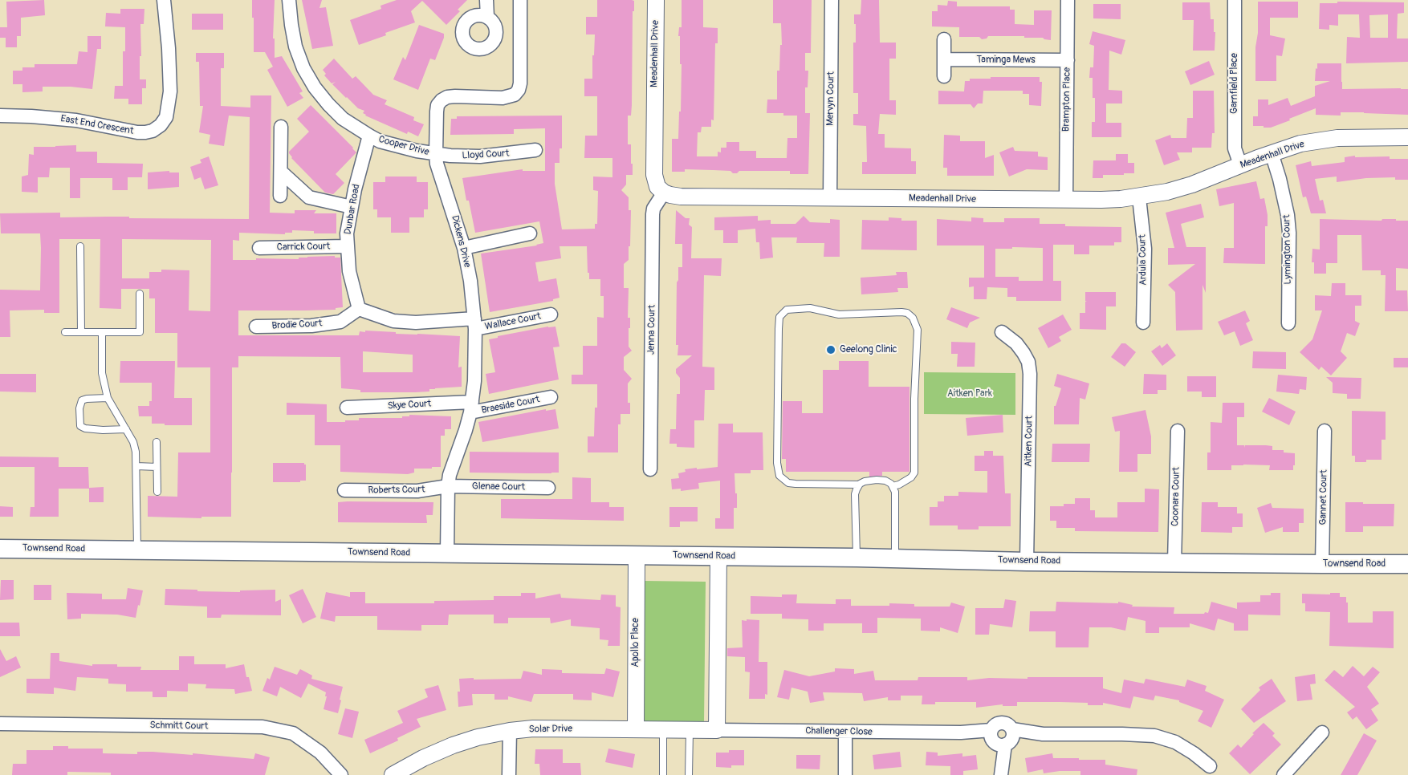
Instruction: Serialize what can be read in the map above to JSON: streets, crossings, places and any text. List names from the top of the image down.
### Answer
{
  "streets": {
    "main road": ["Townsend Road"],
    "street": [
      "Meadenhall Drive",
      "Taminga Mews",
      "Garnfield Place",
      "Mervyn Court",
      "Brampton Place",
      "East End Crescent",
      "Cooper Drive",
      "Lloyd Court",
      "Dunbar Road",
      "Dickens Drive",
      "Carrick Court",
      "Lymington Court",
      "Ardula Court",
      "Wallace Court",
      "Brodie Court",
      "Jenna Court",
      "Skye Court",
      "Braeside Court",
      "Aitken Court",
      "Glenae Court",
      "Roberts Court",
      "Coonara Court",
      "Gannet Court",
      "Apollo Place",
      "Schmitt Court",
      "Solar Drive",
      "Challenger Close"
    ]
  },
  "crossings": [
    ["Meadenhall Drive", "Garnfield Place"],
    ["Meadenhall Drive", "Mervyn Court"],
    ["Meadenhall Drive", "Brampton Place"],
    ["Meadenhall Drive", "Lymington Court"],
    ["Meadenhall Drive", "Ardula Court"],
    ["Meadenhall Drive", "Jenna Court"],
    ["Taminga Mews", "Brampton Place"],
    ["Cooper Drive", "Lloyd Court"],
    ["Cooper Drive", "Dunbar Road"],
    ["Cooper Drive", "Dickens Drive"],
    ["Lloyd Court", "Dickens Drive"],
    ["Dunbar Road", "Carrick Court"],
    ["Dunbar Road", "Brodie Court"],
    ["Dickens Drive", "Wallace Court"],
    ["Dickens Drive", "Skye Court"],
    ["Dickens Drive", "Braeside Court"],
    ["Dickens Drive", "Glenae Court"],
    ["Dickens Drive", "Roberts Court"],
    ["Dickens Drive", "Townsend Road"],
    ["Skye Court", "Braeside Court"],
    ["Aitken Court", "Townsend Road"],
    ["Glenae Court", "Roberts Court"],
    ["Coonara Court", "Townsend Road"],
    ["Gannet Court", "Townsend Road"],
    ["Townsend Road", "Apollo Place"],
    ["Apollo Place", "Solar Drive"],
    ["Solar Drive", "Challenger Close"]
  ],
  "parks": ["Aitken Park"],
  "places": ["Geelong Clinic"]
}
